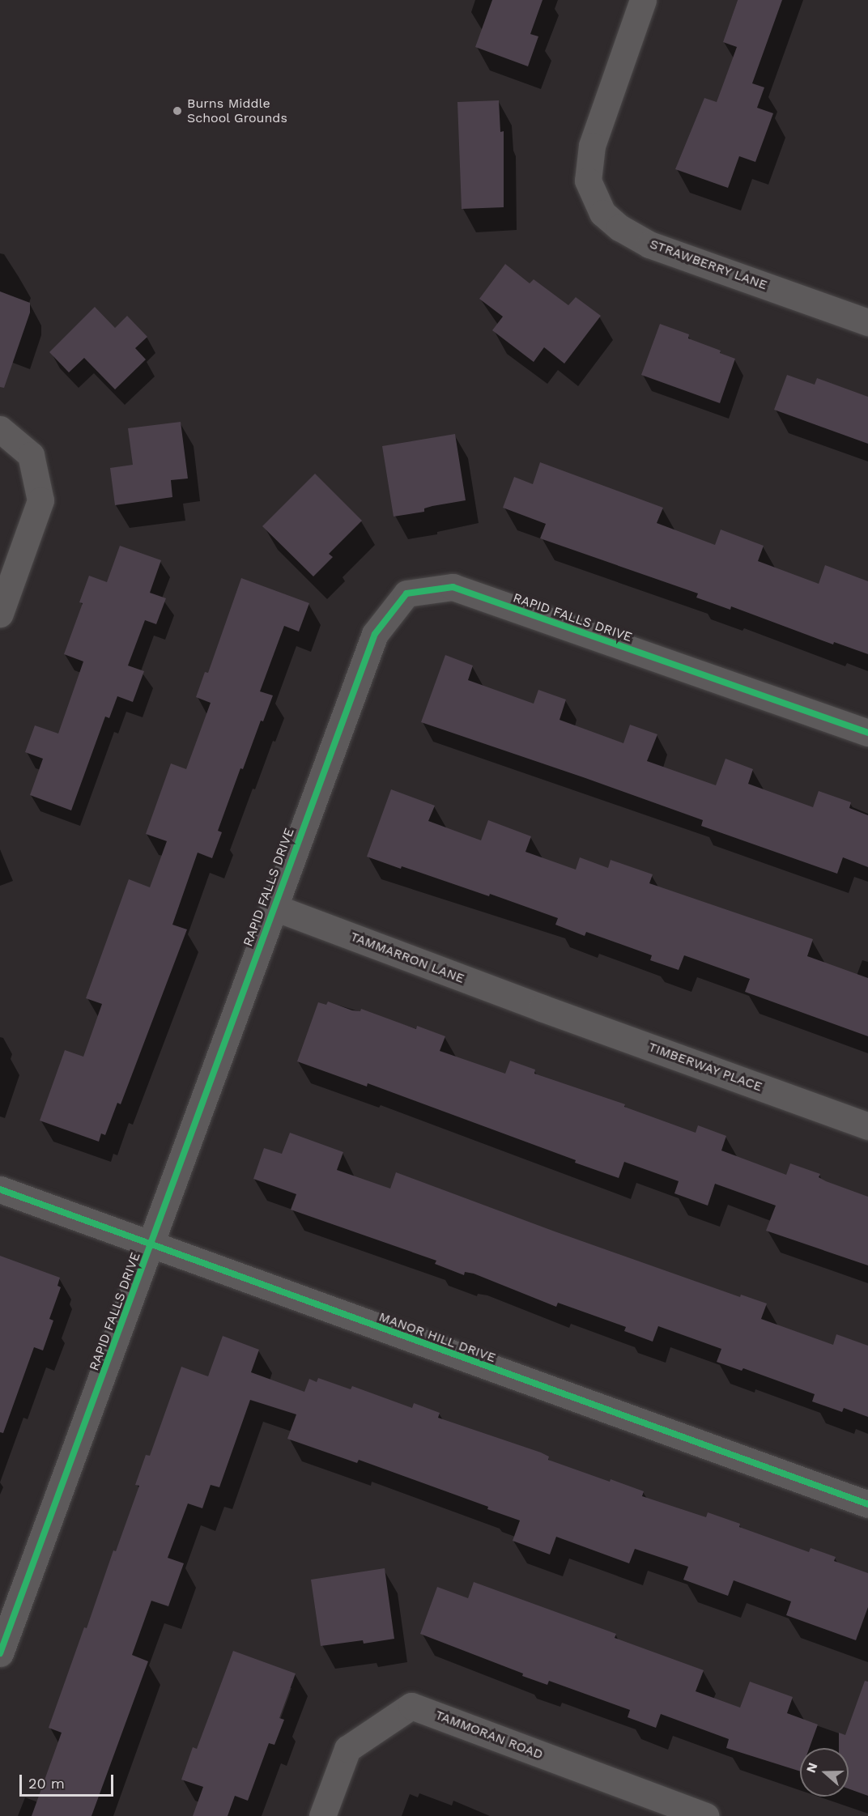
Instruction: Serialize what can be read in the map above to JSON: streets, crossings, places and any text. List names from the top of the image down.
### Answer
{
  "streets": {
    "street": [
      "STRAWBERRY LANE",
      "RAPID FALLS DRIVE",
      "TAMMARRON LANE",
      "TIMBERWAY PLACE",
      "MANOR HILL DRIVE",
      "TAMMORAN ROAD"
    ]
  },
  "crossings": [
    ["RAPID FALLS DRIVE", "TAMMARRON LANE"],
    ["RAPID FALLS DRIVE", "MANOR HILL DRIVE"],
    ["TAMMARRON LANE", "TIMBERWAY PLACE"]
  ],
  "places": ["Burns Middle School Grounds"],
  "scale_bar": "20 m",
  "north": "left"
}
